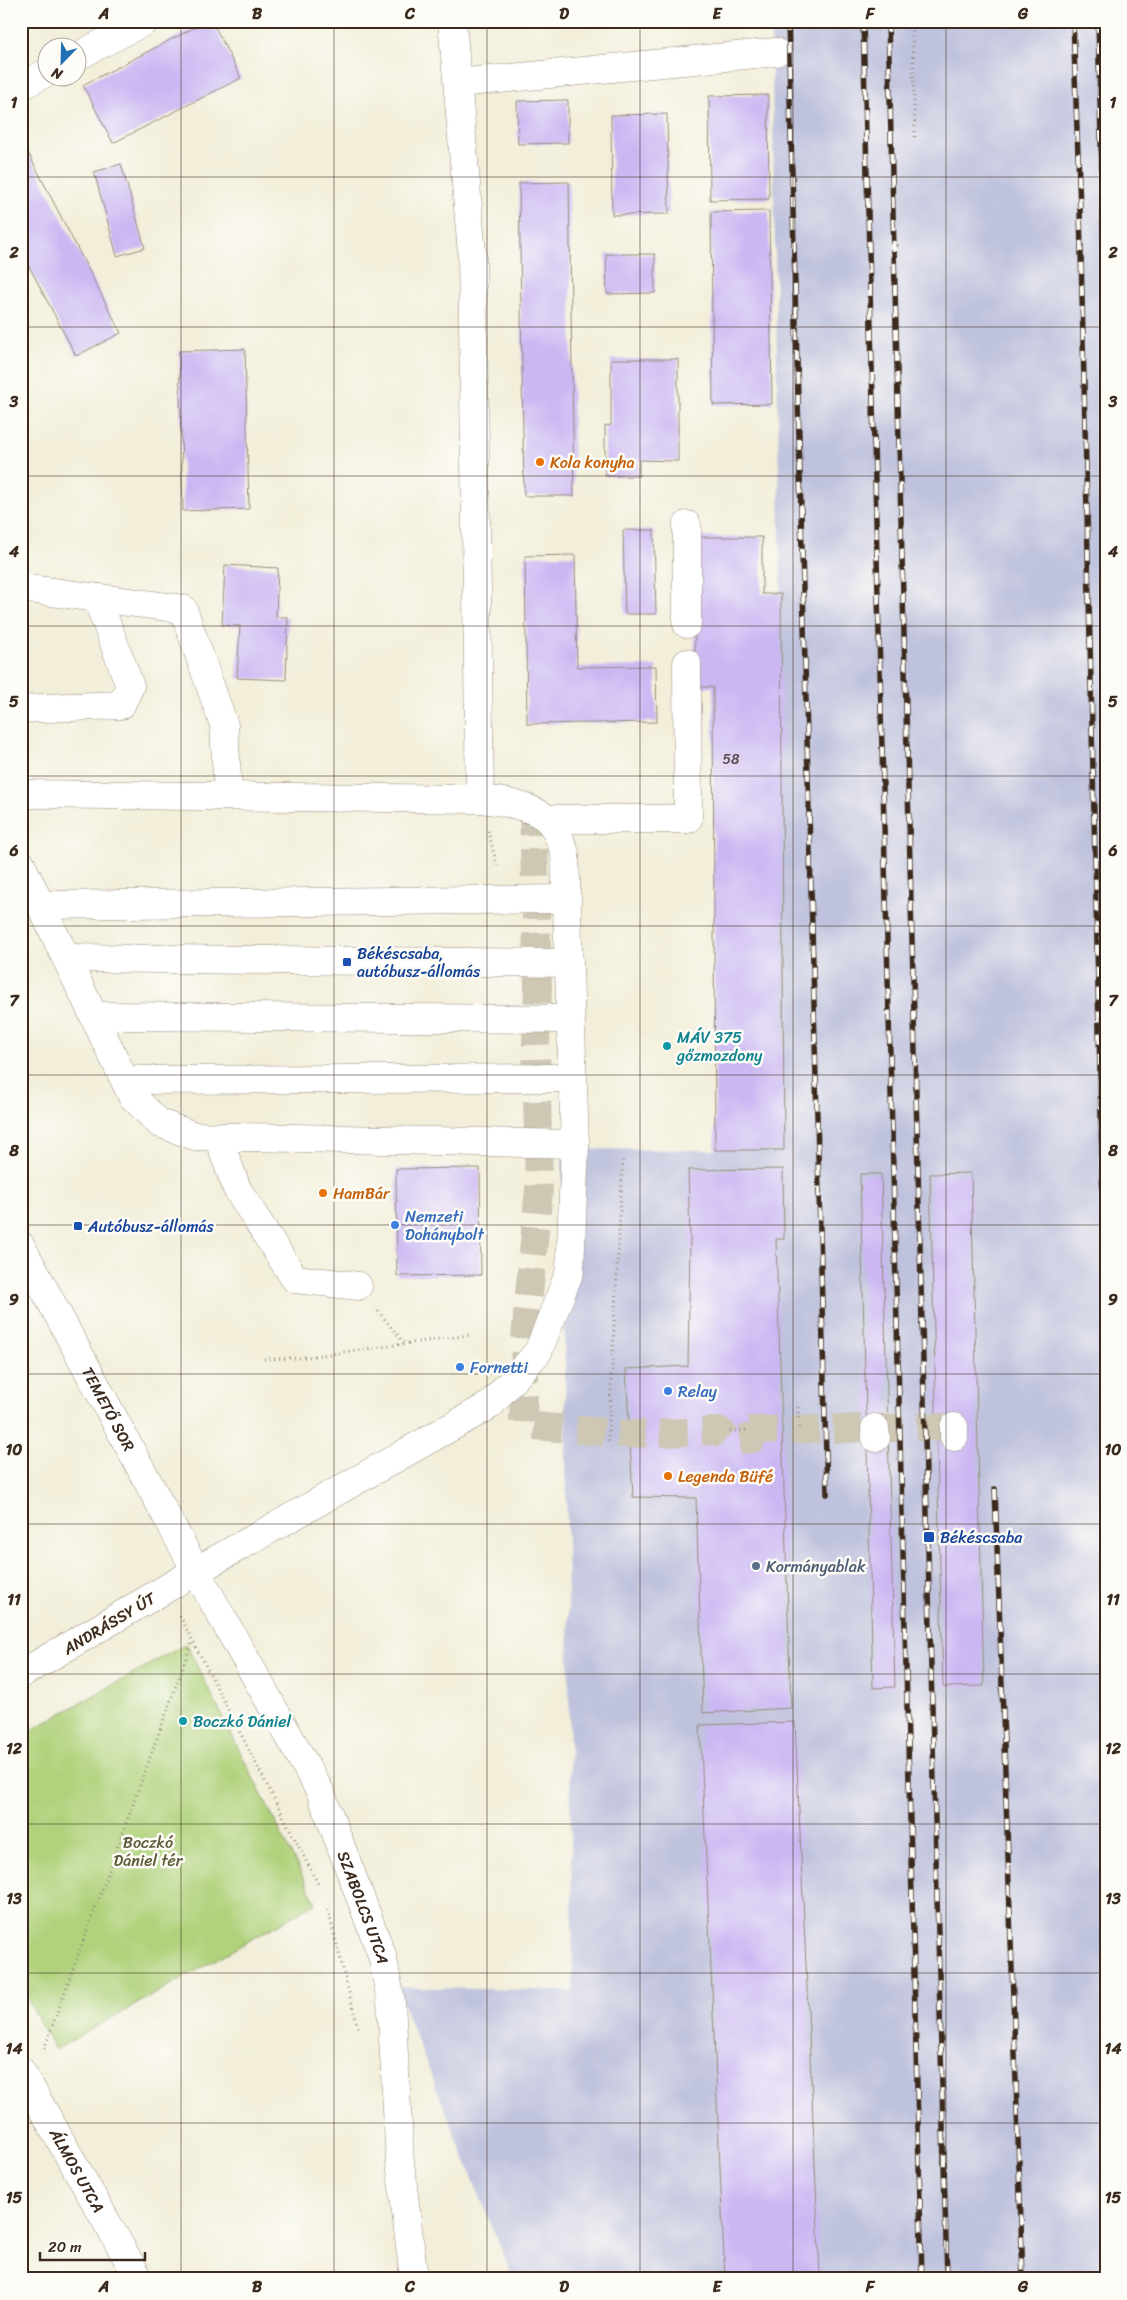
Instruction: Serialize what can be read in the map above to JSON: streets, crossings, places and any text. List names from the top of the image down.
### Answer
{
  "streets": {
    "street": [
      "TEMETŐ SOR",
      "ANDRÁSSY ÚT",
      "SZABOLCS UTCA",
      "ÁLMOS UTCA"
    ]
  },
  "crossings": [
    ["TEMETŐ SOR", "ANDRÁSSY ÚT"],
    ["TEMETŐ SOR", "SZABOLCS UTCA"],
    ["ANDRÁSSY ÚT", "SZABOLCS UTCA"]
  ],
  "parks": ["Boczkó Dániel tér"],
  "places": {
    "other": [
      "Kola konyha",
      "MÁV 375 gőzmozdony",
      "HamBár",
      "Nemzeti Dohánybolt",
      "Fornetti",
      "Relay",
      "Legenda Büfé",
      "Kormányablak",
      "Boczkó Dániel"
    ],
    "transit": ["Békéscsaba, autóbusz-állomás", "Autóbusz-állomás", "Békéscsaba"]
  },
  "house_numbers": ["58"],
  "scale_bar": "20 m",
  "north": "bottom left",
  "grid": {
    "columns": [
      "A",
      "B",
      "C",
      "D",
      "E",
      "F",
      "G"
    ],
    "rows": [
      "1",
      "2",
      "3",
      "4",
      "5",
      "6",
      "7",
      "8",
      "9",
      "10",
      "11",
      "12",
      "13",
      "14",
      "15"
    ]
  }
}
